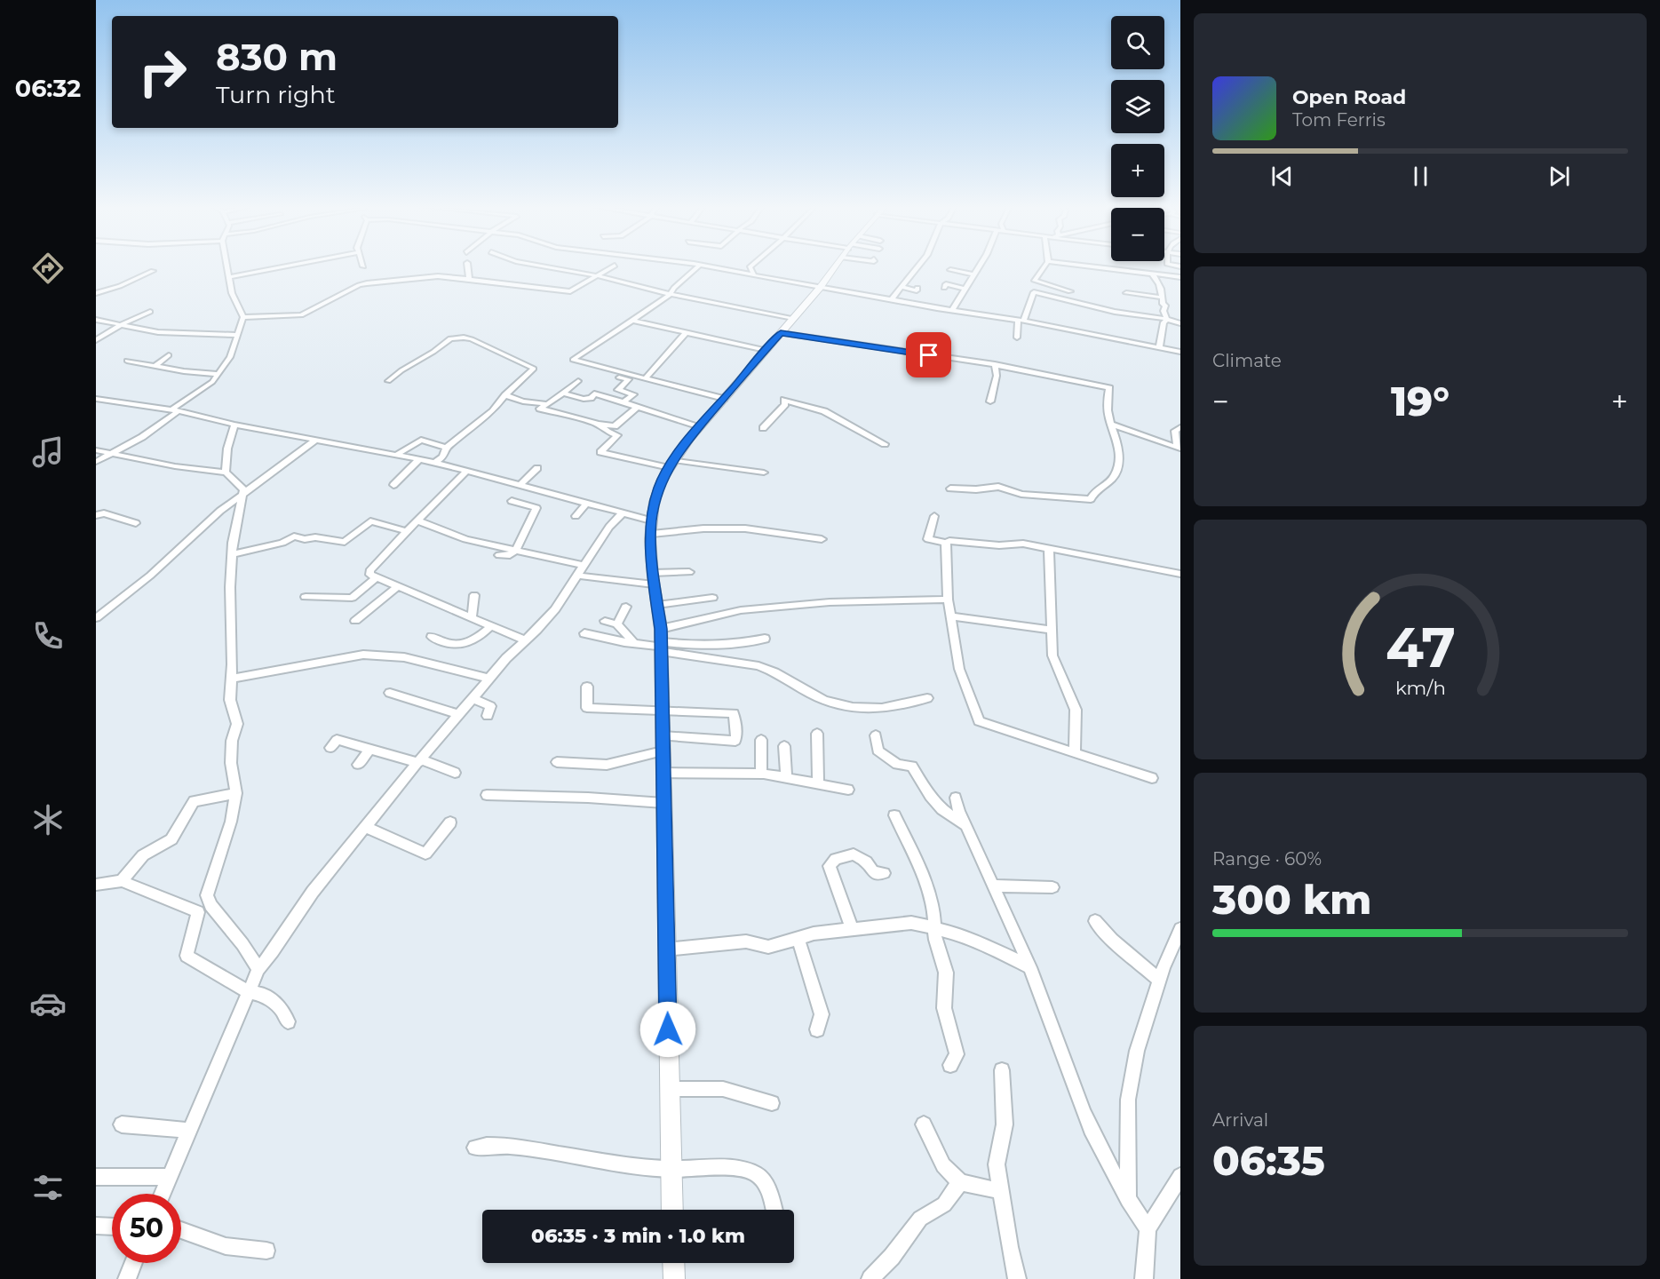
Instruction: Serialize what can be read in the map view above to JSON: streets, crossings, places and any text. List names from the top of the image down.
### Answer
{
  "page": {
    "tabs": "06:32",
    "map_buttons": ["+", "−"],
    "turn": ["830 m", "Turn right"],
    "song": ["Open Road", "Tom Ferris"],
    "tile": [
      "Climate",
      ["Range · 60%", "300 km"],
      ["Arrival", "06:35"]
    ],
    "heat": ["−", "19°", "+"],
    "limit": "50",
    "trip": "06:35 · 3 min · 1.0 km",
    "gauge": ["47", "km/h"]
  }
}
